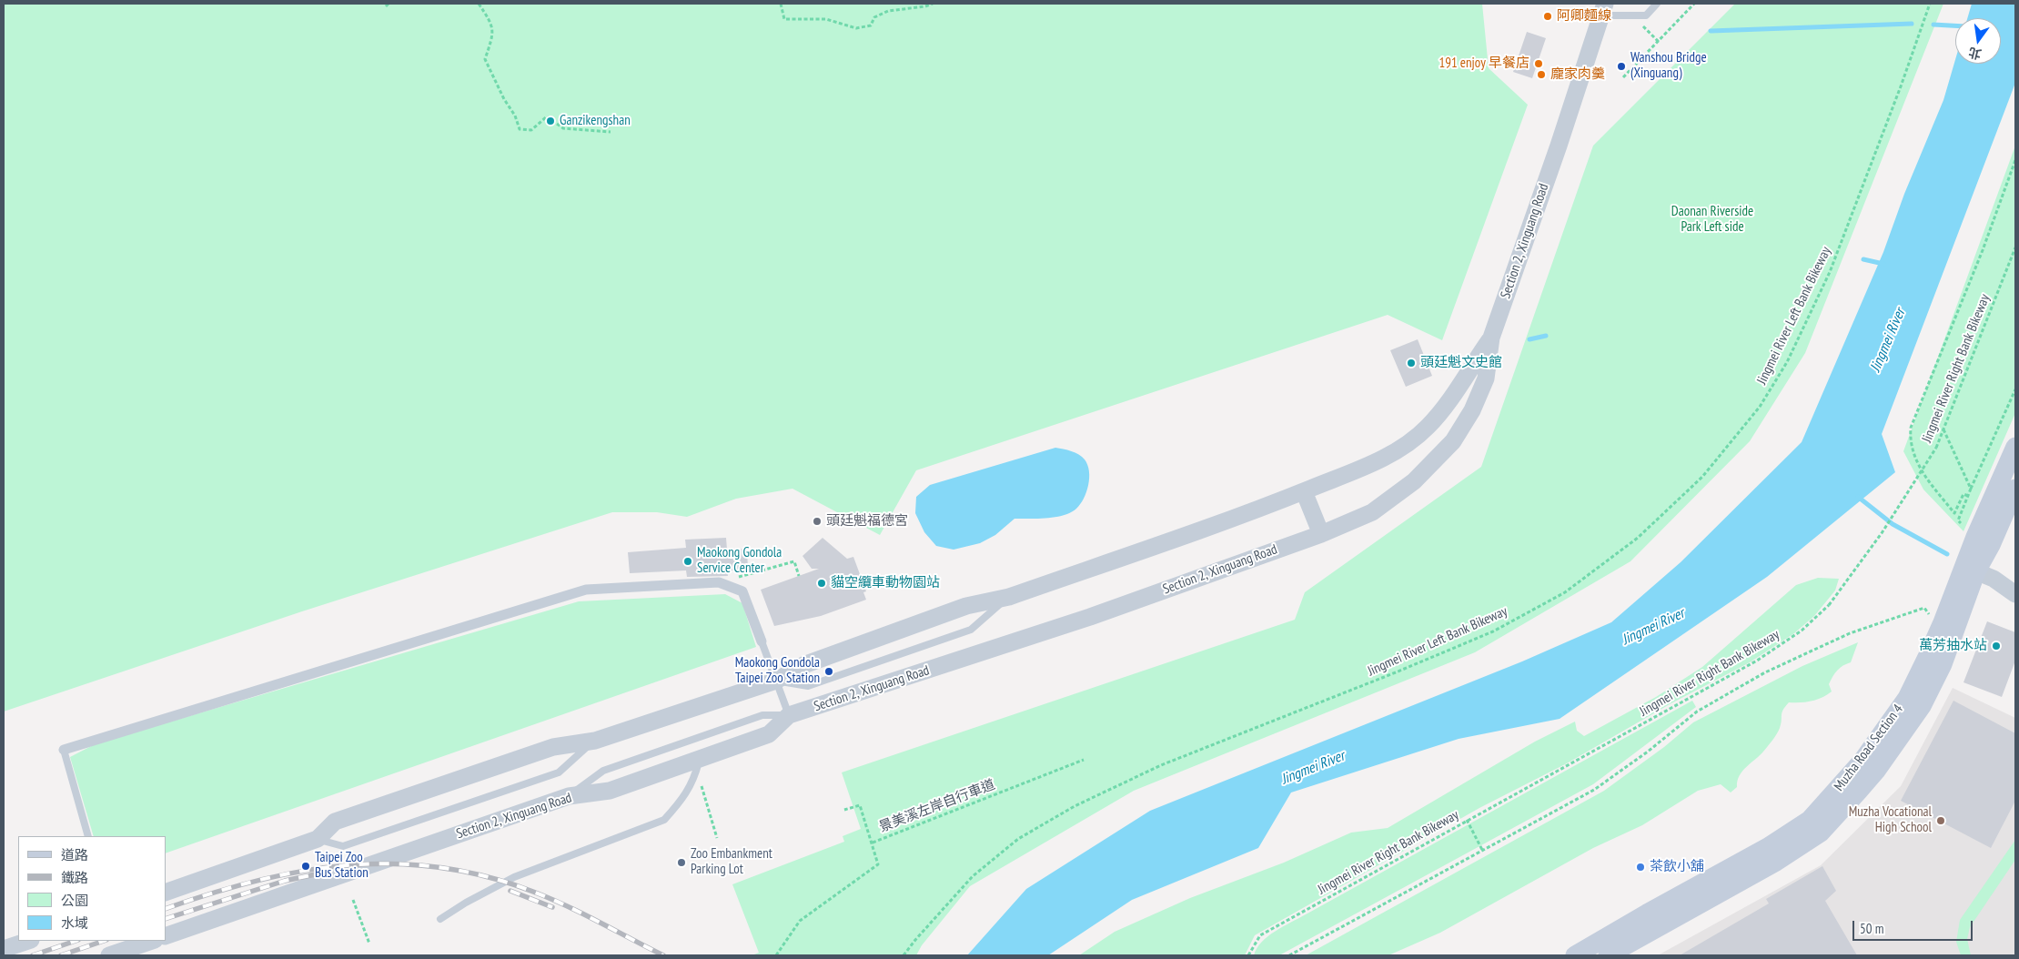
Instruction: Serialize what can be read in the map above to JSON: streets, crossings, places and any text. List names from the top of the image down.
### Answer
{
  "streets": {
    "main road": ["Muzha Road Section 4"],
    "street": ["Section 2, Xinguang Road"],
    "path": ["Jingmei River Left Bank Bikeway", "Jingmei River Right Bank Bikeway", "景美溪左岸自行車道"]
  },
  "water": ["Jingmei River"],
  "parks": ["Daonan Riverside Park Left side"],
  "places": [
    "阿卿麵線",
    "191 enjoy 早餐店",
    "Wanshou Bridge (Xinguang)",
    "龐家肉羹",
    "Ganzikengshan",
    "頭廷魁文史館",
    "頭廷魁福德宮",
    "Maokong Gondola Service Center",
    "貓空纜車動物園站",
    "萬芳抽水站",
    "Maokong Gondola Taipei Zoo Station",
    "Muzha Vocational High School",
    "Zoo Embankment Parking Lot",
    "Taipei Zoo Bus Station",
    "茶飲小舖"
  ],
  "legend": [
    "道路",
    "鐵路",
    "公園",
    "水域"
  ],
  "scale_bar": "50 m",
  "north": "bottom"
}
